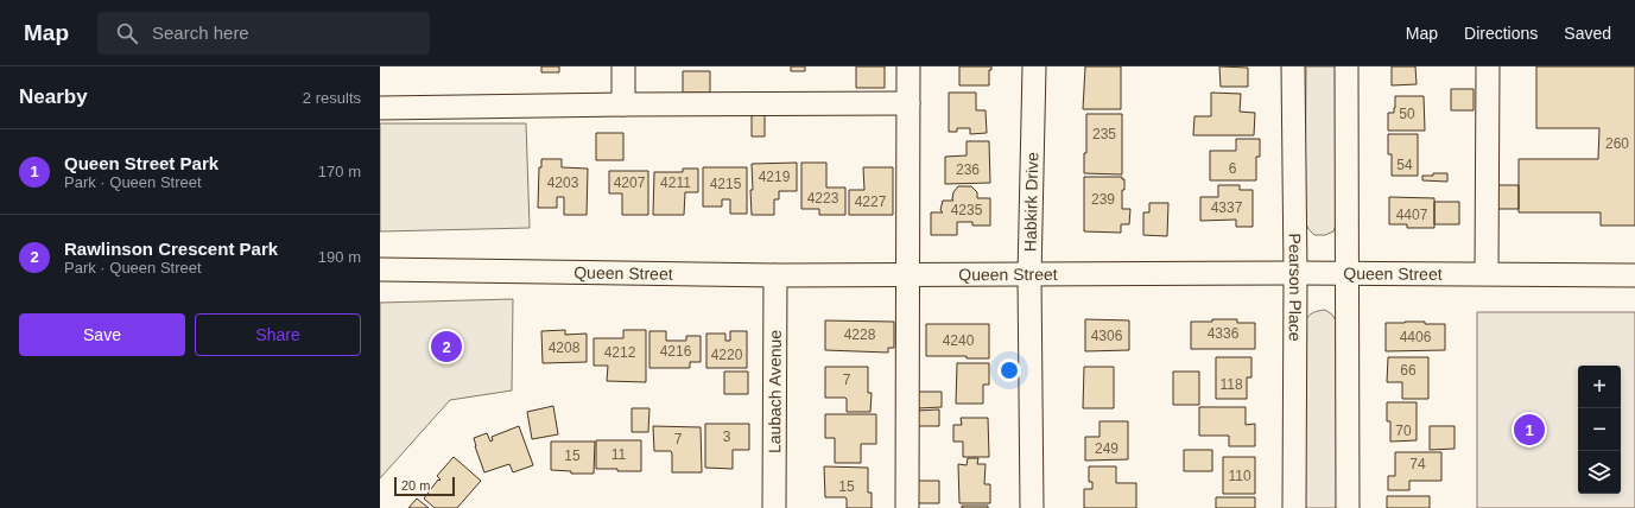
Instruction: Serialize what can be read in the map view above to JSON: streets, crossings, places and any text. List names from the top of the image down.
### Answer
{
  "streets": {
    "street": [
      "Habkirk Drive",
      "Queen Street",
      "Pearson Place",
      "Laubach Avenue"
    ]
  },
  "crossings": [
    ["Habkirk Drive", "Queen Street"],
    ["Queen Street", "Pearson Place"],
    ["Queen Street", "Laubach Avenue"]
  ],
  "house_numbers": [
    "50",
    "235",
    "260",
    "54",
    "6",
    "236",
    "4219",
    "4203",
    "4207",
    "4211",
    "4215",
    "4223",
    "239",
    "4227",
    "4337",
    "4235",
    "4407",
    "4336",
    "4228",
    "4306",
    "4406",
    "4240",
    "4208",
    "4216",
    "4212",
    "4220",
    "66",
    "7",
    "118",
    "70",
    "3",
    "7",
    "249",
    "11",
    "15",
    "74",
    "110",
    "15"
  ],
  "scale_bar": "20 m",
  "page": {
    "header": "Map",
    "search": "Search here",
    "nav": ["Map", "Directions", "Saved"],
    "heading": ["Nearby", "2 results"],
    "list": [
      {
        "mark": "1",
        "name": "Queen Street Park",
        "note": "Park · Queen Street",
        "value": "170 m"
      },
      {
        "mark": "2",
        "name": "Rawlinson Crescent Park",
        "note": "Park · Queen Street",
        "value": "190 m"
      }
    ],
    "buttons": ["Save", "Share"],
    "pins": ["2", "1"],
    "map_buttons": ["+", "−"],
    "scale": "20 m"
  }
}
